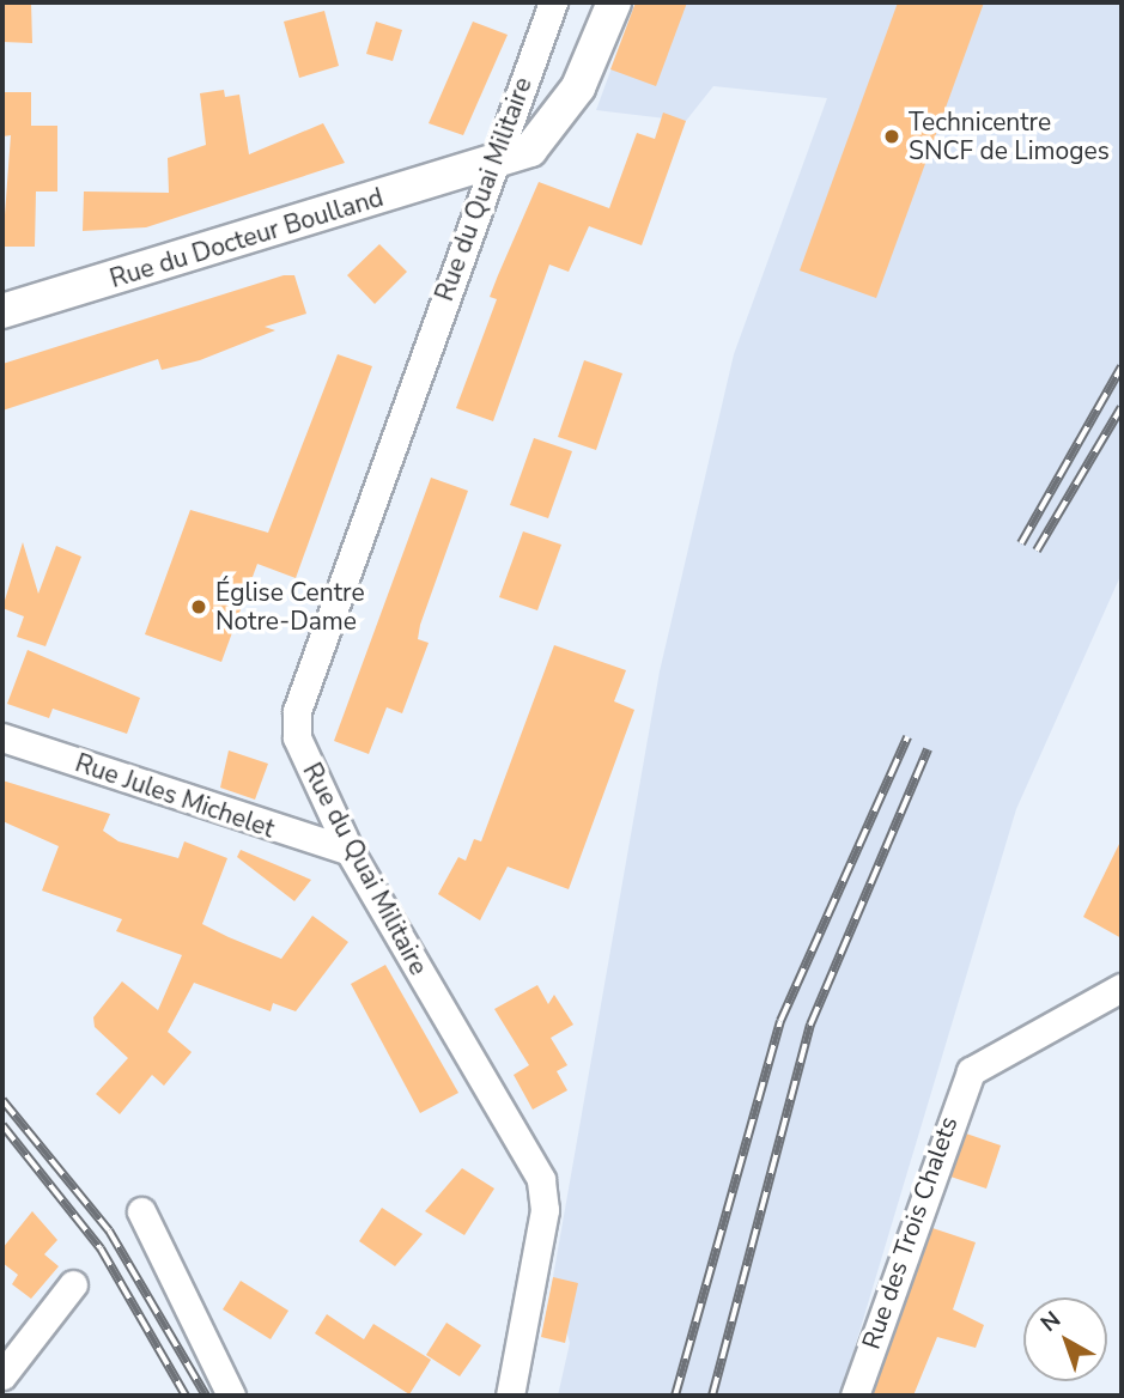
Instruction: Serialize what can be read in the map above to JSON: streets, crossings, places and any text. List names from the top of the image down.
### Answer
{
  "streets": {
    "street": [
      "Rue du Quai Militaire",
      "Rue du Docteur Boulland",
      "Rue Jules Michelet",
      "Rue des Trois Chalets"
    ]
  },
  "crossings": [
    ["Rue du Quai Militaire", "Rue du Docteur Boulland"],
    ["Rue du Quai Militaire", "Rue Jules Michelet"]
  ],
  "places": ["Technicentre SNCF de Limoges", "Église Centre Notre-Dame"],
  "north": "top left"
}
